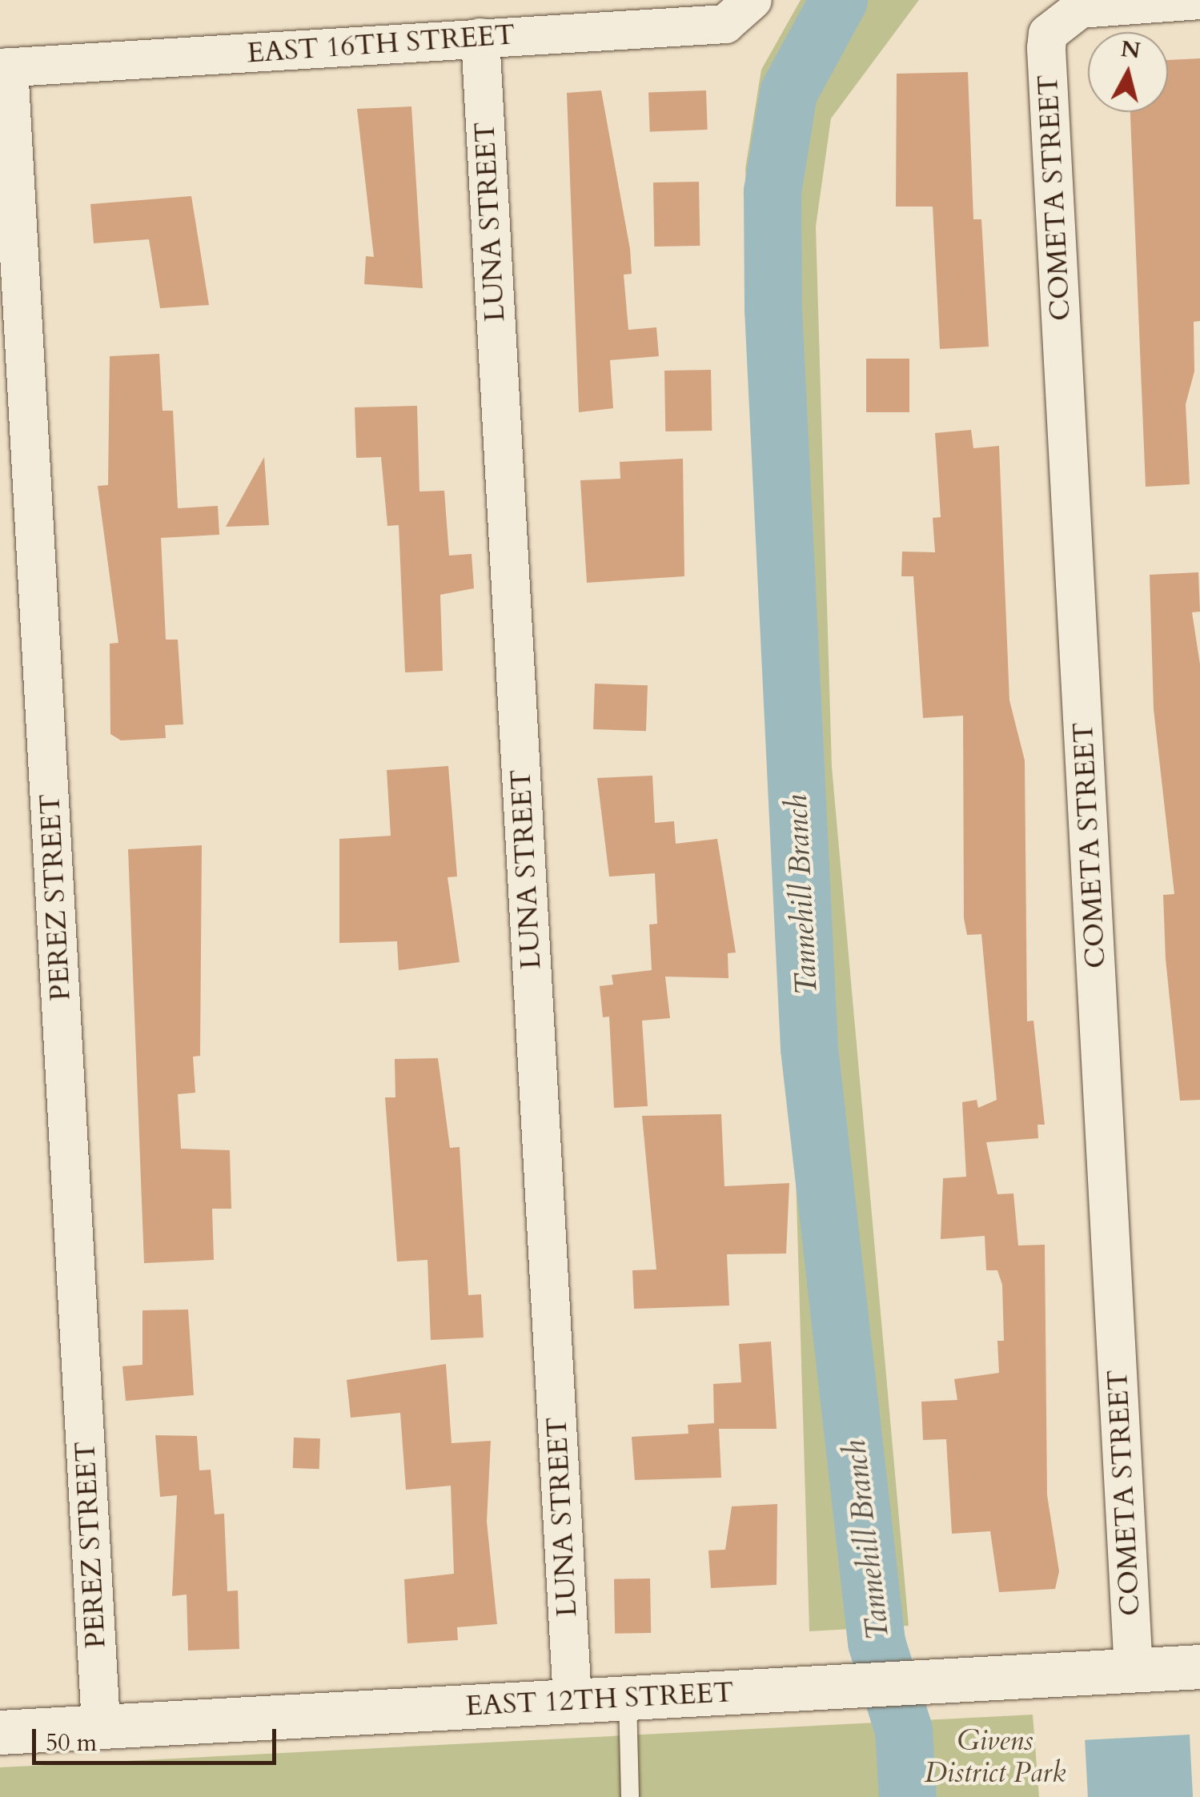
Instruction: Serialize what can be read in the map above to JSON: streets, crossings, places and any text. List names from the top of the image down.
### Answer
{
  "streets": {
    "street": [
      "EAST 16TH STREET",
      "COMETA STREET",
      "LUNA STREET",
      "PEREZ STREET",
      "EAST 12TH STREET"
    ]
  },
  "crossings": [
    ["EAST 16TH STREET", "LUNA STREET"],
    ["EAST 16TH STREET", "PEREZ STREET"],
    ["COMETA STREET", "EAST 12TH STREET"],
    ["LUNA STREET", "EAST 12TH STREET"],
    ["PEREZ STREET", "EAST 12TH STREET"]
  ],
  "water": ["Tannehill Branch"],
  "parks": ["Givens District Park"],
  "scale_bar": "50 m",
  "north": "top"
}
